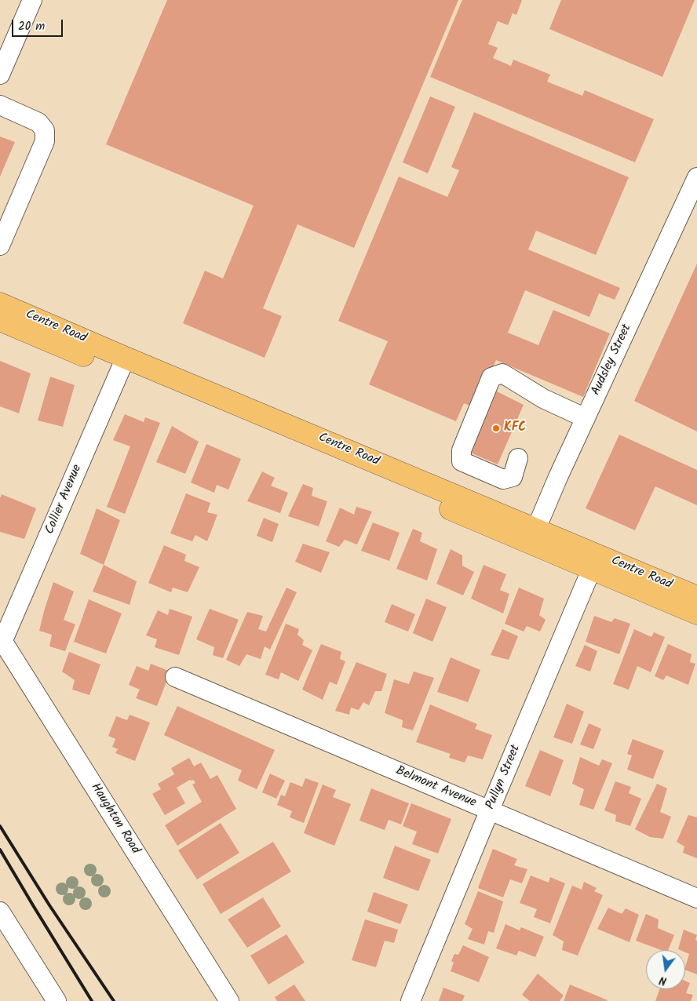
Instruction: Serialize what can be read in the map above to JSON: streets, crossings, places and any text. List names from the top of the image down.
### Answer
{
  "streets": {
    "main road": ["Centre Road"],
    "street": [
      "Audsley Street",
      "Collier Avenue",
      "Pullyn Street",
      "Belmont Avenue",
      "Haughton Road"
    ]
  },
  "crossings": [
    ["Centre Road", "Audsley Street"],
    ["Centre Road", "Collier Avenue"],
    ["Centre Road", "Pullyn Street"],
    ["Collier Avenue", "Haughton Road"],
    ["Pullyn Street", "Belmont Avenue"]
  ],
  "places": ["KFC"],
  "scale_bar": "20 m",
  "north": "bottom"
}
